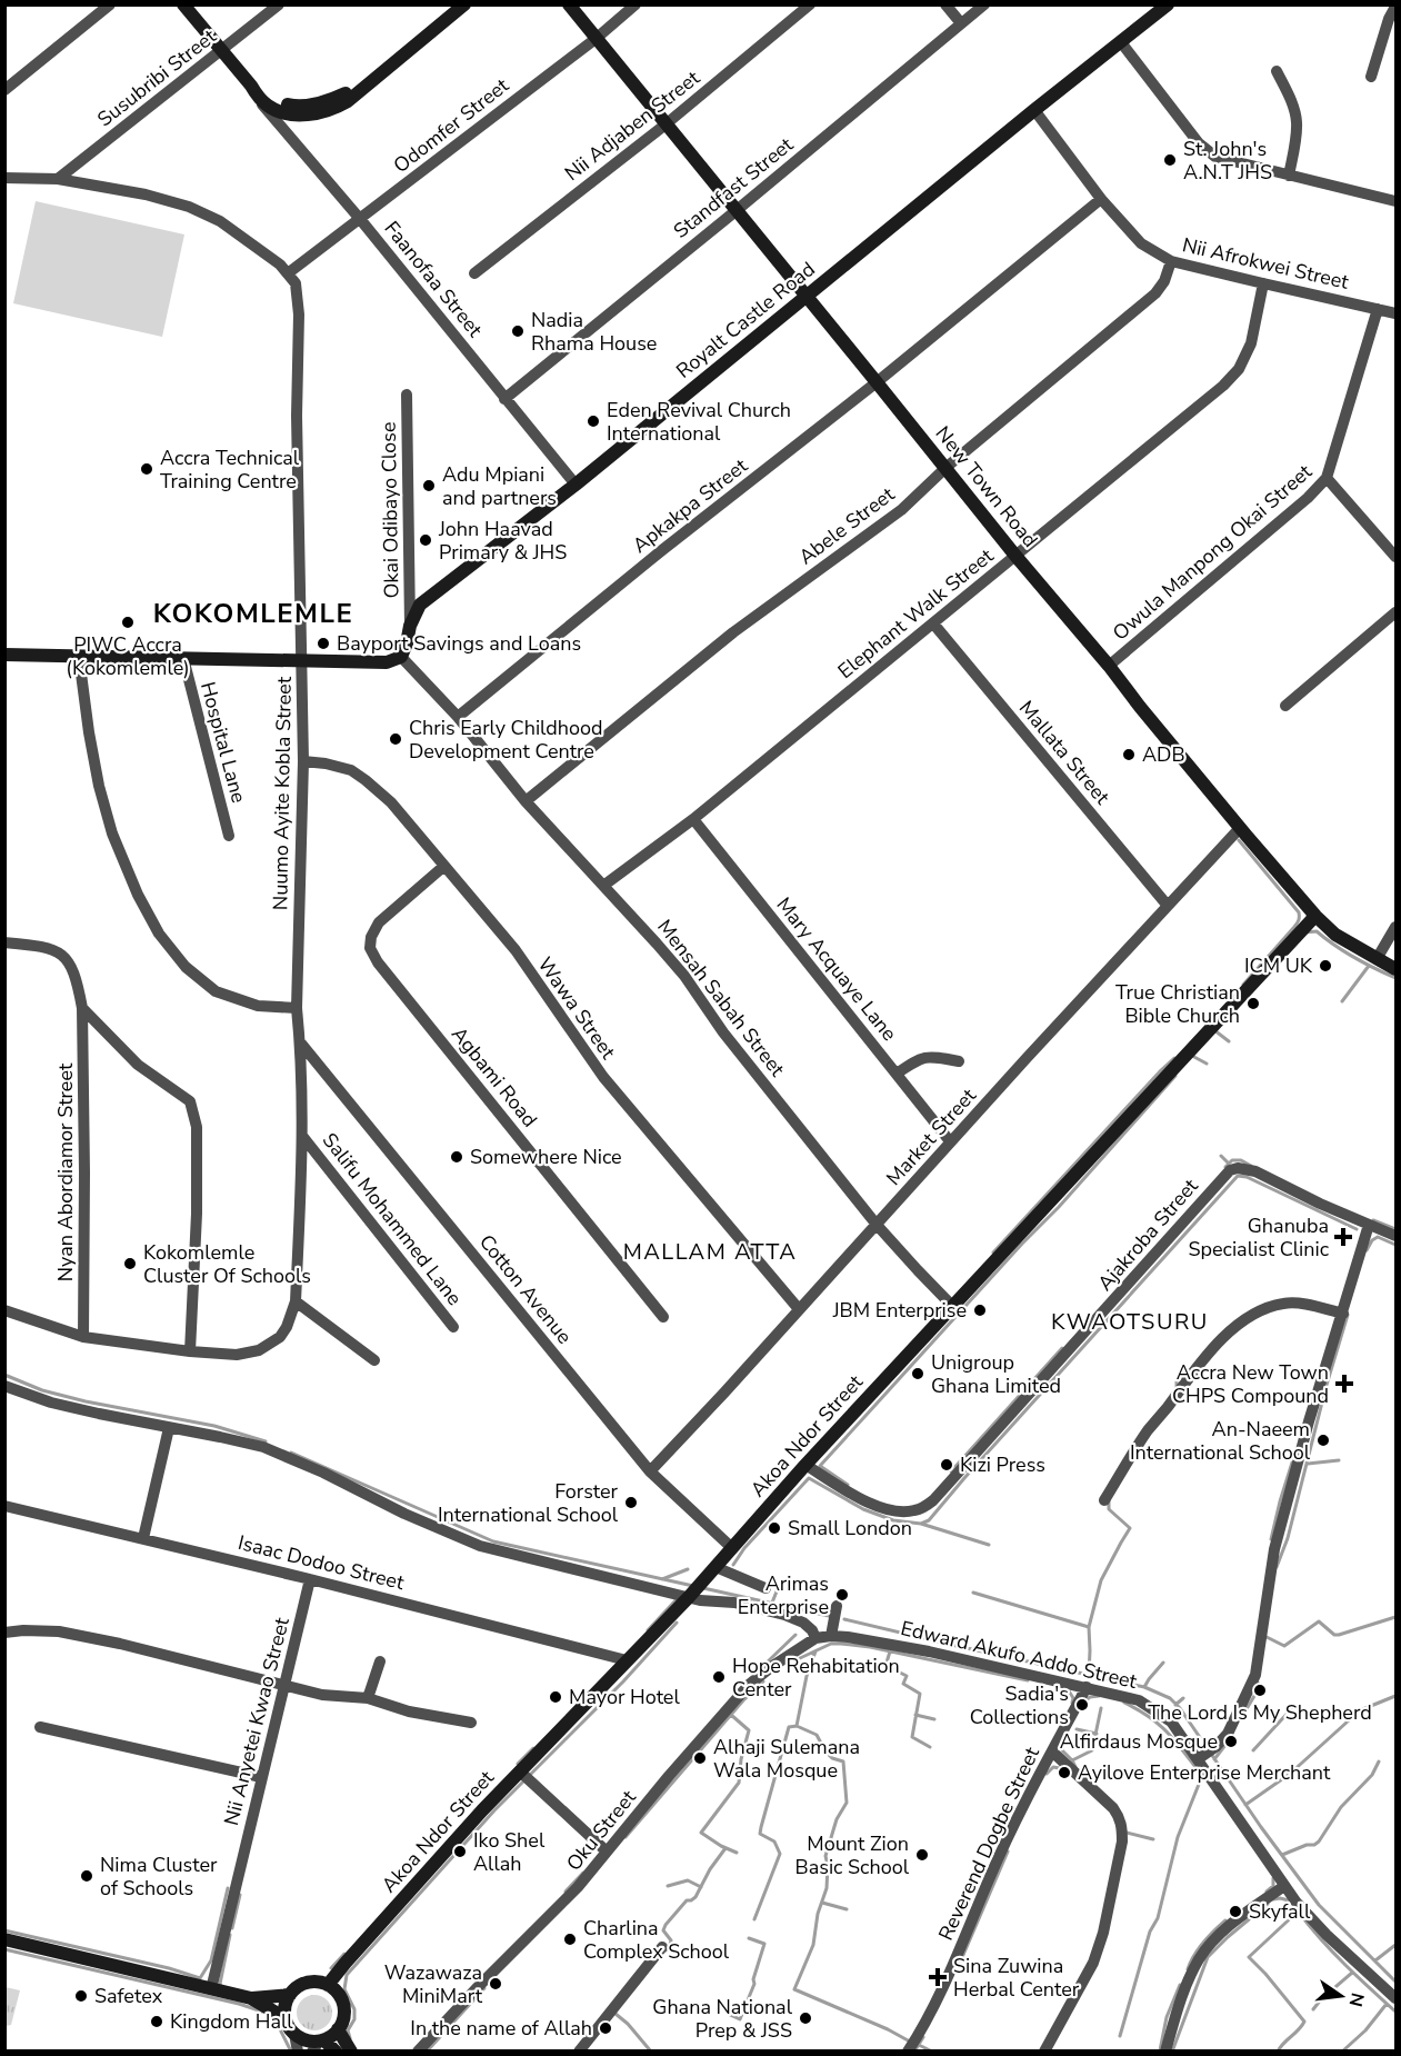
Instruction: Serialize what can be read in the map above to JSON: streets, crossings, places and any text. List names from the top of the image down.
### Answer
{
  "streets": {
    "street": [
      "Susubribi Street",
      "Odomfer Street",
      "Nii Adjaben Street",
      "Standfast Street",
      "Nii Afrokwei Street",
      "Faanofaa Street",
      "Royalt Castle Road",
      "New Town Road",
      "Apkakpa Street",
      "Okai Odibayo Close",
      "Abele Street",
      "Owula Manpong Okai Street",
      "Elephant Walk Street",
      "Hospital Lane",
      "Mallata Street",
      "Nuumo Ayite Kobla Street",
      "Mary Acquaye Lane",
      "Mensah Sabah Street",
      "Wawa Street",
      "Agbami Road",
      "Market Street",
      "Nyan Abordiamor Street",
      "Salifu Mohammed Lane",
      "Ajakroba Street",
      "Cotton Avenue",
      "Akoa Ndor Street",
      "Isaac Dodoo Street",
      "Edward Akufo Addo Street",
      "Nii Anyetei Kwao Street",
      "Oku Street",
      "Reverend Dogbe Street"
    ]
  },
  "crossings": [
    ["Odomfer Street", "Faanofaa Street"],
    ["Odomfer Street", "New Town Road"],
    ["Odomfer Street", "Nuumo Ayite Kobla Street"],
    ["Nii Adjaben Street", "New Town Road"],
    ["Standfast Street", "Faanofaa Street"],
    ["Standfast Street", "New Town Road"],
    ["Nii Afrokwei Street", "Royalt Castle Road"],
    ["Nii Afrokwei Street", "Apkakpa Street"],
    ["Nii Afrokwei Street", "Abele Street"],
    ["Nii Afrokwei Street", "Owula Manpong Okai Street"],
    ["Nii Afrokwei Street", "Elephant Walk Street"],
    ["Faanofaa Street", "Royalt Castle Road"],
    ["Royalt Castle Road", "New Town Road"],
    ["Royalt Castle Road", "Okai Odibayo Close"],
    ["Royalt Castle Road", "Mensah Sabah Street"],
    ["New Town Road", "Apkakpa Street"],
    ["New Town Road", "Abele Street"],
    ["New Town Road", "Owula Manpong Okai Street"],
    ["New Town Road", "Elephant Walk Street"],
    ["New Town Road", "Market Street"],
    ["New Town Road", "Akoa Ndor Street"],
    ["Apkakpa Street", "Mensah Sabah Street"],
    ["Abele Street", "Mensah Sabah Street"],
    ["Elephant Walk Street", "Mallata Street"],
    ["Elephant Walk Street", "Mary Acquaye Lane"],
    ["Elephant Walk Street", "Mensah Sabah Street"],
    ["Mallata Street", "Market Street"],
    ["Nuumo Ayite Kobla Street", "Wawa Street"],
    ["Nuumo Ayite Kobla Street", "Nyan Abordiamor Street"],
    ["Nuumo Ayite Kobla Street", "Salifu Mohammed Lane"],
    ["Nuumo Ayite Kobla Street", "Cotton Avenue"],
    ["Mary Acquaye Lane", "Market Street"],
    ["Mensah Sabah Street", "Market Street"],
    ["Mensah Sabah Street", "Akoa Ndor Street"],
    ["Wawa Street", "Agbami Road"],
    ["Wawa Street", "Market Street"],
    ["Market Street", "Cotton Avenue"],
    ["Ajakroba Street", "Akoa Ndor Street"],
    ["Cotton Avenue", "Akoa Ndor Street"],
    ["Akoa Ndor Street", "Isaac Dodoo Street"],
    ["Isaac Dodoo Street", "Nii Anyetei Kwao Street"],
    ["Edward Akufo Addo Street", "Oku Street"],
    ["Edward Akufo Addo Street", "Reverend Dogbe Street"]
  ],
  "districts": ["KOKOMLEMLE", "MALLAM ATTA", "KWAOTSURU"],
  "places": {
    "other": [
      "St. John's A.N.T JHS",
      "Nadia Rhama House",
      "Eden Revival Church International",
      "Accra Technical Training Centre",
      "Adu Mpiani and partners",
      "John Haavad Primary & JHS",
      "PIWC Accra (Kokomlemle)",
      "Bayport Savings and Loans",
      "Chris Early Childhood Development Centre",
      "ADB",
      "ICM UK",
      "True Christian Bible Church",
      "Somewhere Nice",
      "Kokomlemle Cluster Of Schools",
      "JBM Enterprise",
      "Unigroup Ghana Limited",
      "An-Naeem International School",
      "Kizi Press",
      "Forster International School",
      "Small London",
      "Arimas Enterprise",
      "Hope Rehabitation Center",
      "The Lord Is My Shepherd",
      "Mayor Hotel",
      "Sadia's Collections",
      "Alfirdaus Mosque",
      "Alhaji Sulemana Wala Mosque",
      "Ayilove Enterprise Merchant",
      "Iko Shel Allah",
      "Mount Zion Basic School",
      "Nima Cluster of Schools",
      "Skyfall",
      "Charlina Complex School",
      "Wazawaza MiniMart",
      "Safetex",
      "Ghana National Prep & JSS",
      "Kingdom Hall",
      "In the name of Allah"
    ],
    "health": ["Ghanuba Specialist Clinic", "Accra New Town CHPS Compound", "Sina Zuwina Herbal Center"]
  },
  "north": "right"
}
